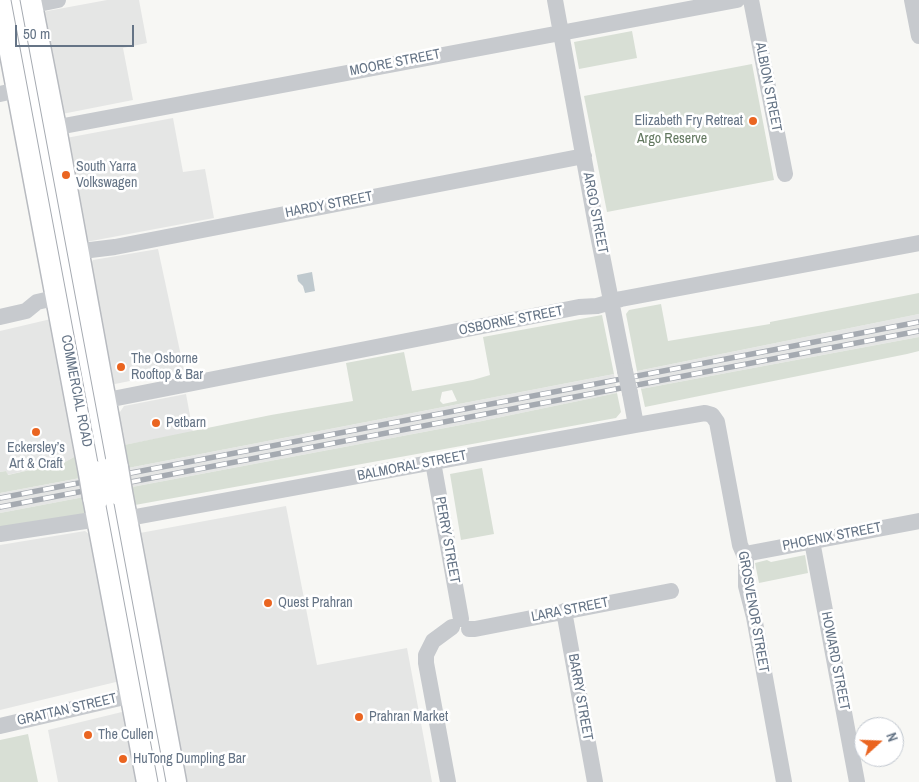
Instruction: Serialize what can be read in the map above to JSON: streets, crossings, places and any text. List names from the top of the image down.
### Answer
{
  "streets": {
    "main road": ["COMMERCIAL ROAD"],
    "street": [
      "MOORE STREET",
      "ALBION STREET",
      "HARDY STREET",
      "ARGO STREET",
      "OSBORNE STREET",
      "BALMORAL STREET",
      "PHOENIX STREET",
      "PERRY STREET",
      "LARA STREET",
      "GROSVENOR STREET",
      "HOWARD STREET",
      "BARRY STREET",
      "GRATTAN STREET"
    ]
  },
  "crossings": [
    ["MOORE STREET", "ARGO STREET"],
    ["MOORE STREET", "COMMERCIAL ROAD"],
    ["HARDY STREET", "ARGO STREET"],
    ["HARDY STREET", "COMMERCIAL ROAD"],
    ["ARGO STREET", "OSBORNE STREET"],
    ["ARGO STREET", "BALMORAL STREET"],
    ["OSBORNE STREET", "COMMERCIAL ROAD"],
    ["COMMERCIAL ROAD", "BALMORAL STREET"],
    ["COMMERCIAL ROAD", "GRATTAN STREET"],
    ["BALMORAL STREET", "PERRY STREET"],
    ["BALMORAL STREET", "GROSVENOR STREET"],
    ["PHOENIX STREET", "GROSVENOR STREET"],
    ["PHOENIX STREET", "HOWARD STREET"],
    ["PERRY STREET", "LARA STREET"],
    ["LARA STREET", "BARRY STREET"]
  ],
  "parks": ["Argo Reserve"],
  "places": [
    "Elizabeth Fry Retreat",
    "South Yarra Volkswagen",
    "The Osborne Rooftop & Bar",
    "Petbarn",
    "Eckersley’s Art & Craft",
    "Quest Prahran",
    "Prahran Market",
    "The Cullen",
    "HuTong Dumpling Bar"
  ],
  "scale_bar": "50 m",
  "north": "right"
}
